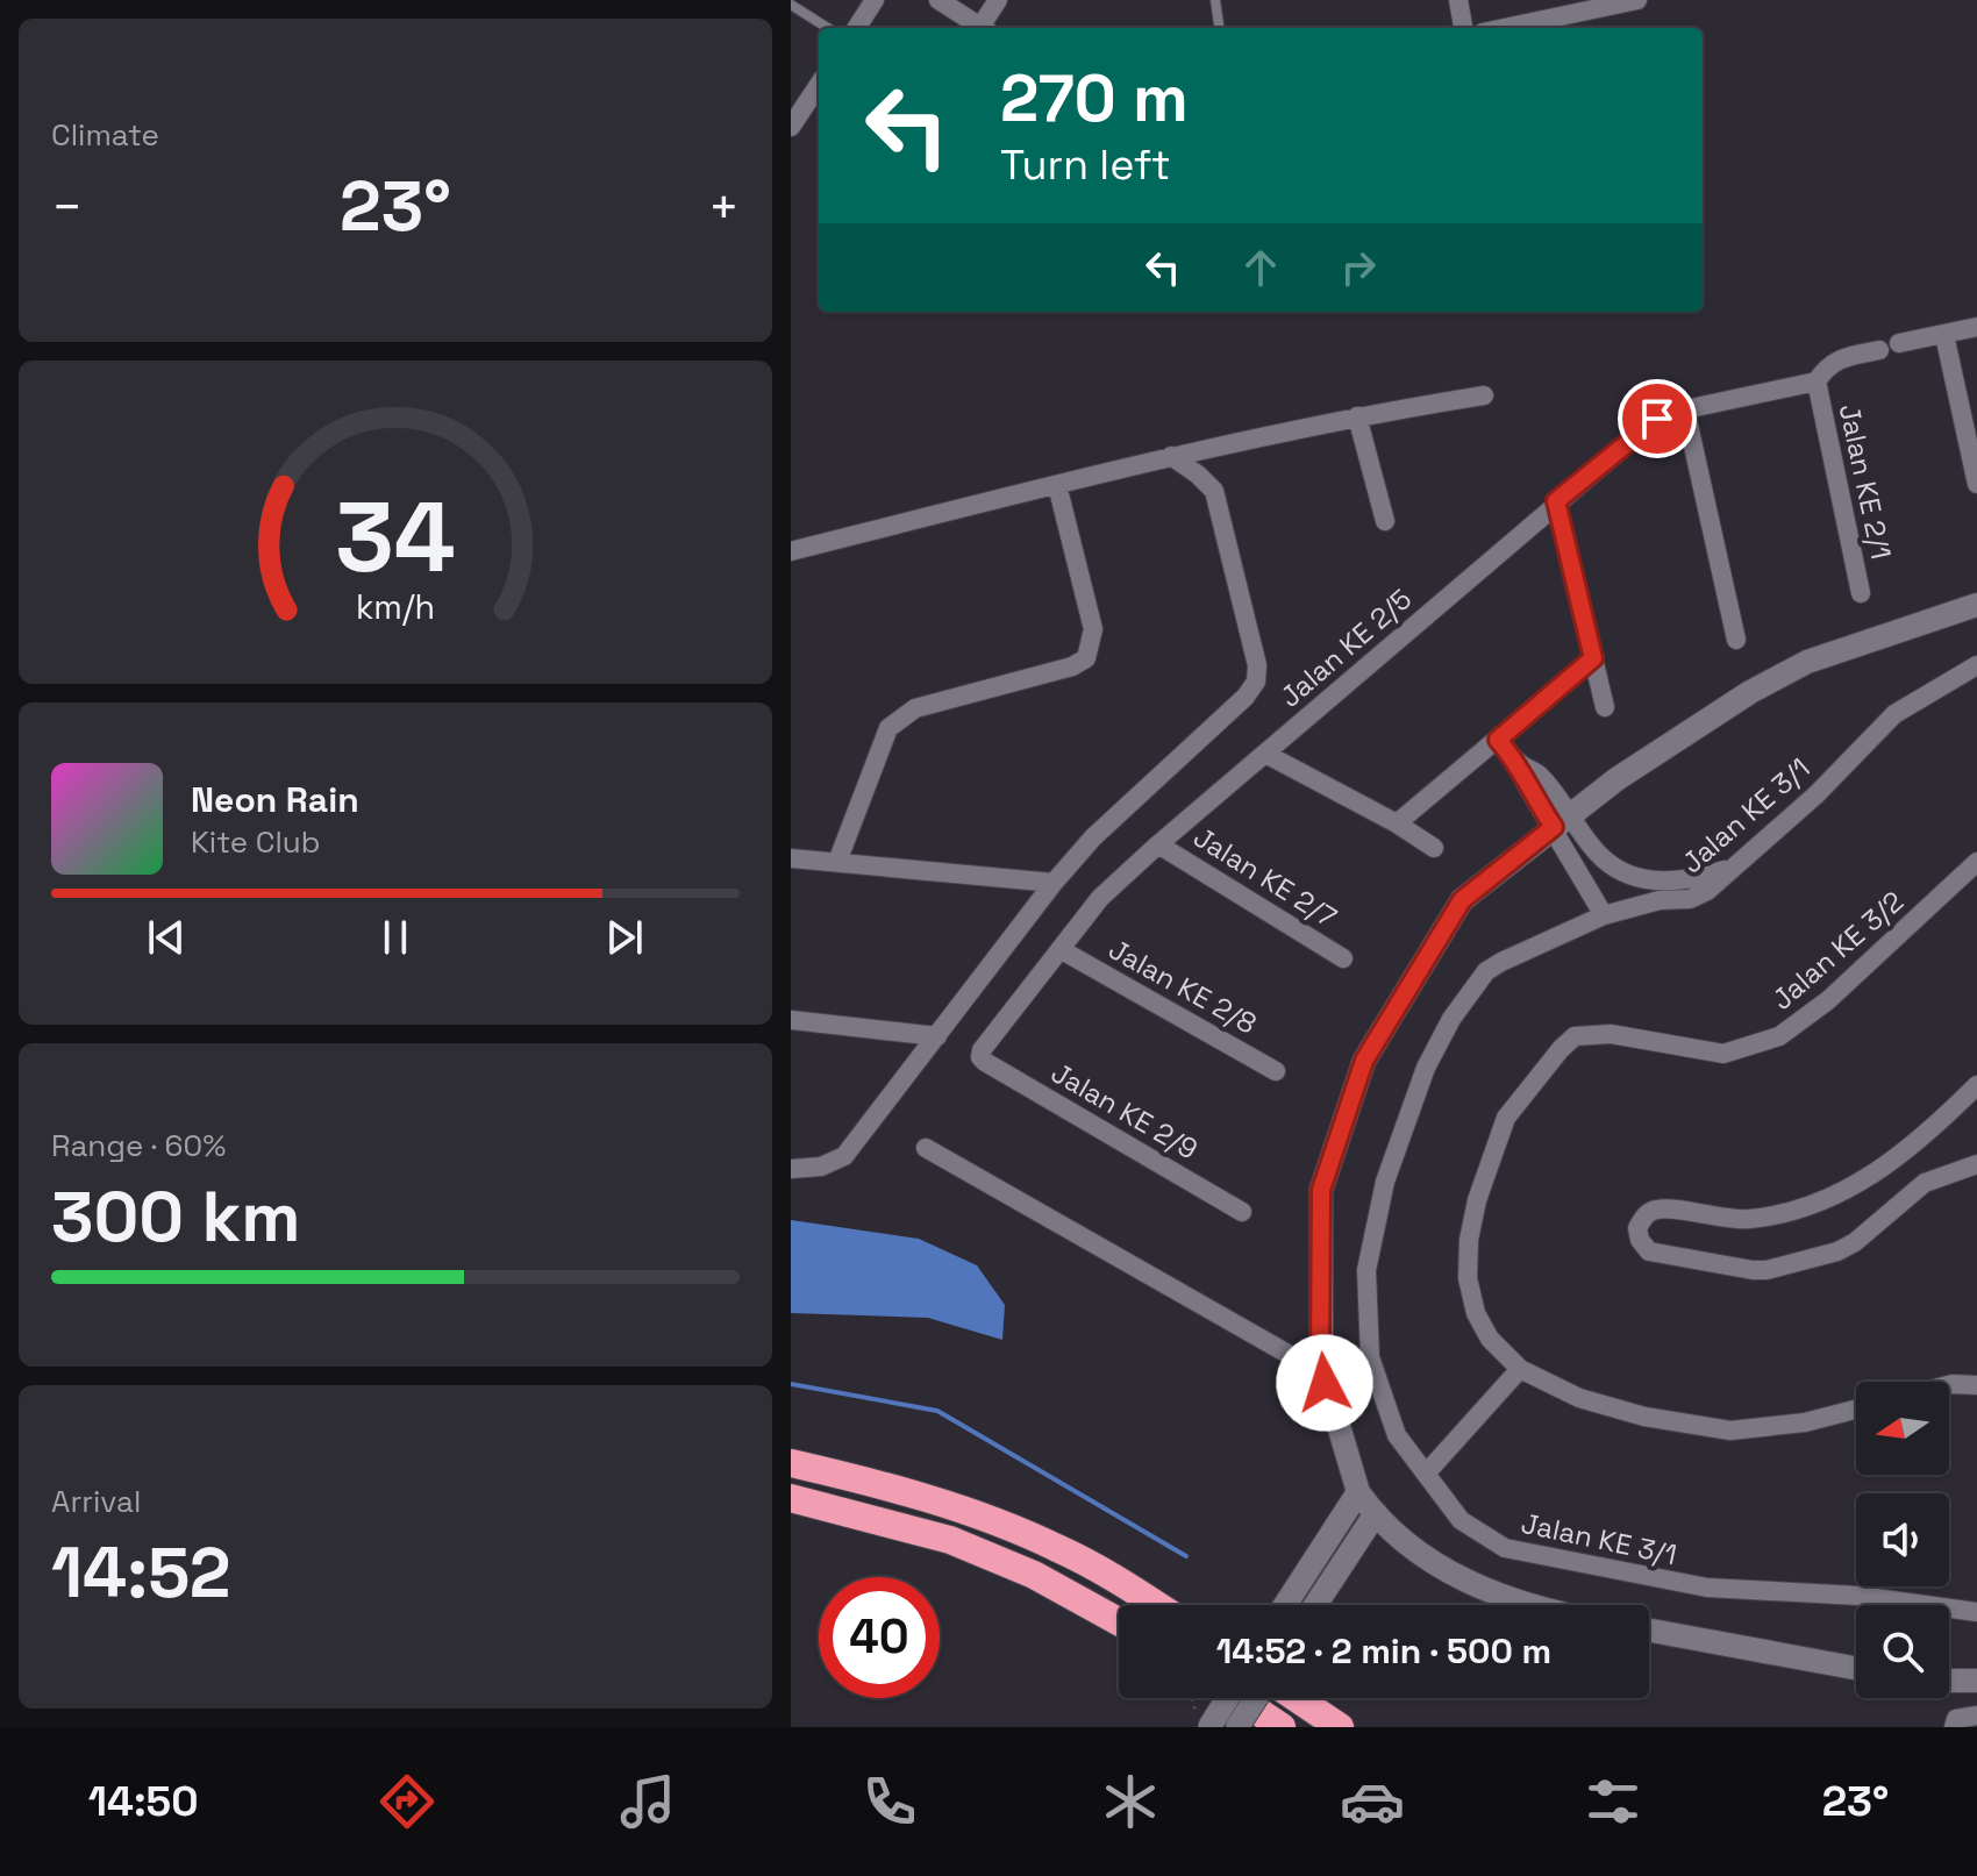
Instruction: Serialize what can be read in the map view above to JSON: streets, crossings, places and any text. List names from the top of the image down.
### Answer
{
  "streets": {
    "street": [
      "Jalan KE 2/1",
      "Jalan KE 2/5",
      "Jalan KE 3/1",
      "Jalan KE 2/7",
      "Jalan KE 3/2",
      "Jalan KE 2/8",
      "Jalan KE 2/9"
    ]
  },
  "crossings": [
    ["Jalan KE 2/1", "Jalan KE 2/5"],
    ["Jalan KE 2/5", "Jalan KE 2/7"],
    ["Jalan KE 2/5", "Jalan KE 2/8"],
    ["Jalan KE 2/5", "Jalan KE 2/9"]
  ],
  "north": "left",
  "page": {
    "tile": [
      "Climate",
      ["Range · 60%", "300 km"],
      ["Arrival", "14:52"]
    ],
    "turn": ["270 m", "Turn left"],
    "heat": ["−", "23°", "+"],
    "song": ["Neon Rain", "Kite Club"],
    "limit": "40",
    "trip": "14:52 · 2 min · 500 m",
    "tabs": ["14:50", "23°"],
    "gauge": ["34", "km/h"]
  }
}
